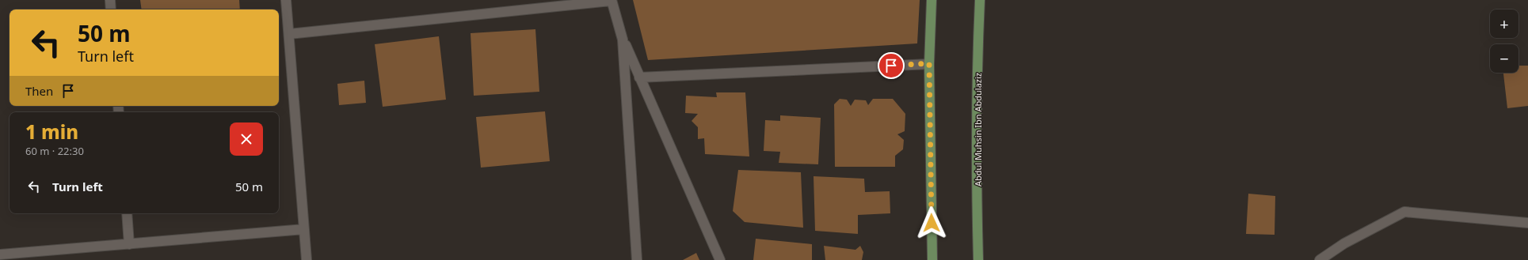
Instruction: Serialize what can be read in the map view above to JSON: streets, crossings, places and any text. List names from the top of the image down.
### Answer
{
  "streets": {
    "main road": ["Abdul Muhsin Ibn Abdulaziz"]
  },
  "page": {
    "map_buttons": ["+", "−"],
    "turn": ["50 m", "Turn left"],
    "then": "Then",
    "heading": ["1 min", "60 m · 22:30"],
    "list": [
      {
        "name": "Turn left",
        "value": "50 m"
      }
    ]
  }
}
